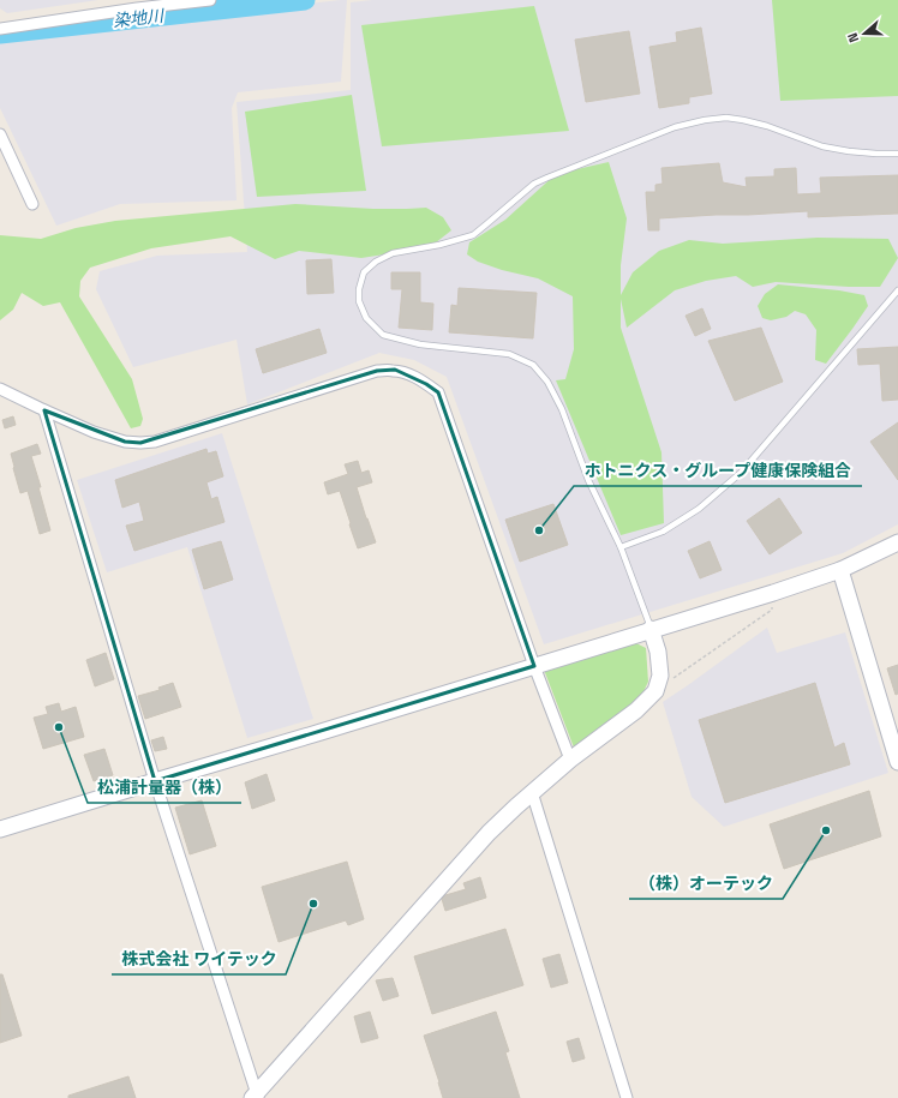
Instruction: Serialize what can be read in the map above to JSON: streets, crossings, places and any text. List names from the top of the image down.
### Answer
{
  "water": ["染地川"],
  "places": [
    "ホトニクス・グループ健康保険組合",
    "松浦計量器（株）",
    "（株）オーテック",
    "株式会社 ワイテック"
  ],
  "north": "left"
}
